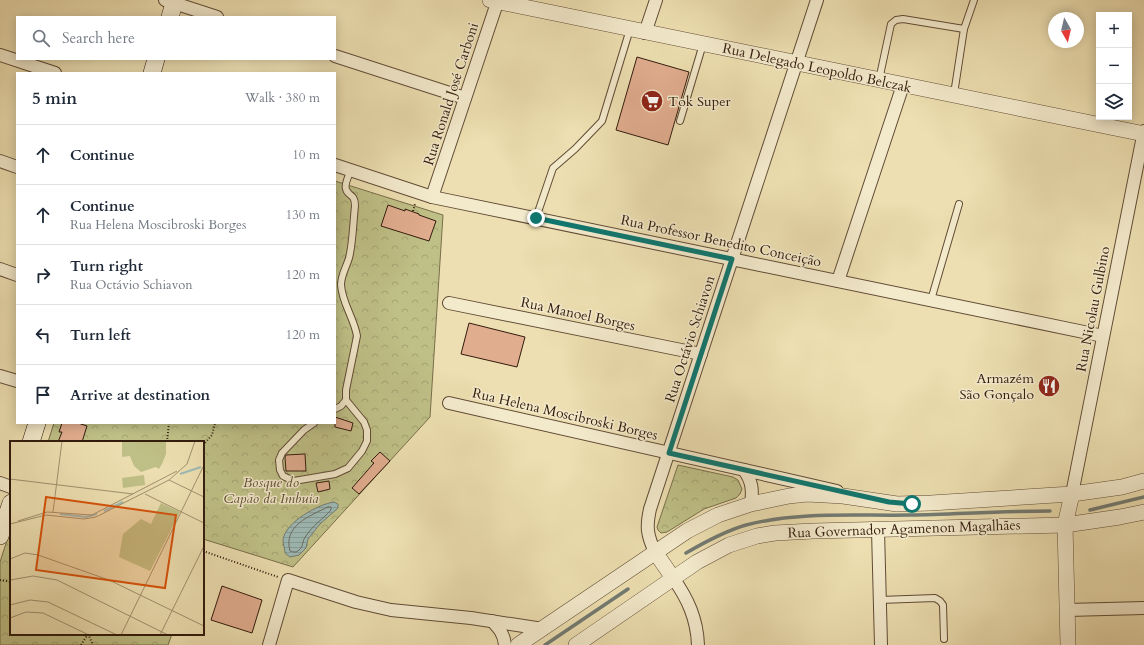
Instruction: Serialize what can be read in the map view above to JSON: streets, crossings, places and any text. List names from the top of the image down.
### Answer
{
  "streets": {
    "street": [
      "Rua Delegado Leopoldo Belczak",
      "Rua Ronald José Carboni",
      "Rua Professor Benedito Conceição",
      "Rua Nicolau Gulbino",
      "Rua Manoel Borges",
      "Rua Octávio Schiavon",
      "Rua Helena Moscibroski Borges",
      "Rua Governador Agamenon Magalhães"
    ]
  },
  "crossings": [
    ["Rua Delegado Leopoldo Belczak", "Rua Ronald José Carboni"],
    ["Rua Delegado Leopoldo Belczak", "Rua Nicolau Gulbino"],
    ["Rua Delegado Leopoldo Belczak", "Rua Octávio Schiavon"],
    ["Rua Ronald José Carboni", "Rua Professor Benedito Conceição"],
    ["Rua Professor Benedito Conceição", "Rua Nicolau Gulbino"],
    ["Rua Professor Benedito Conceição", "Rua Octávio Schiavon"],
    ["Rua Nicolau Gulbino", "Rua Governador Agamenon Magalhães"],
    ["Rua Manoel Borges", "Rua Octávio Schiavon"],
    ["Rua Octávio Schiavon", "Rua Helena Moscibroski Borges"],
    ["Rua Octávio Schiavon", "Rua Governador Agamenon Magalhães"],
    ["Rua Helena Moscibroski Borges", "Rua Governador Agamenon Magalhães"]
  ],
  "parks": ["Bosque do Capão da Imbuia"],
  "places": {
    "supermarket": ["Tok Super"],
    "restaurant": ["Armazém São Gonçalo"]
  },
  "north": "bottom",
  "page": {
    "map_buttons": ["+", "−"],
    "search": "Search here",
    "heading": ["5 min", "Walk · 380 m"],
    "list": [
      ["Continue", "10 m"],
      ["Continue", "Rua Helena Moscibroski Borges", "130 m"],
      ["Turn right", "Rua Octávio Schiavon", "120 m"],
      ["Turn left", "120 m"],
      "Arrive at destination"
    ]
  }
}
